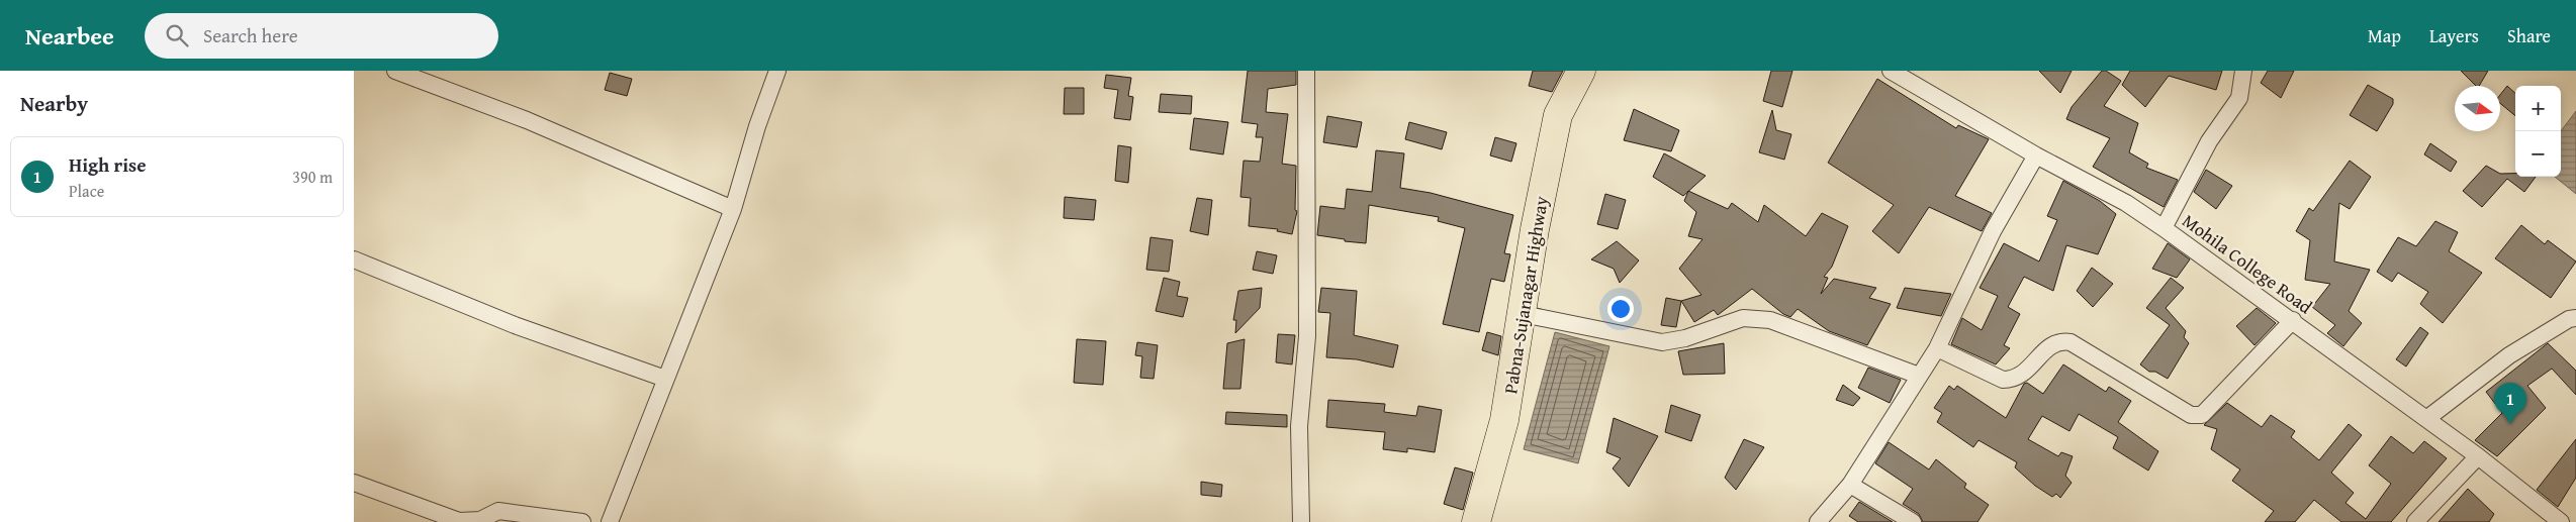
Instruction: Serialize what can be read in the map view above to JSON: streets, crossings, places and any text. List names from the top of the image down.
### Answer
{
  "streets": {
    "highway": ["Pabna-Sujanagar Highway"],
    "street": ["Mohila College Road"]
  },
  "north": "right",
  "page": {
    "header": "Nearbee",
    "search": "Search here",
    "nav": ["Map", "Layers", "Share"],
    "heading": "Nearby",
    "map_buttons": ["+", "−"],
    "list": [
      {
        "mark": "1",
        "name": "High rise",
        "note": "Place",
        "value": "390 m"
      }
    ],
    "pins": "1"
  }
}
